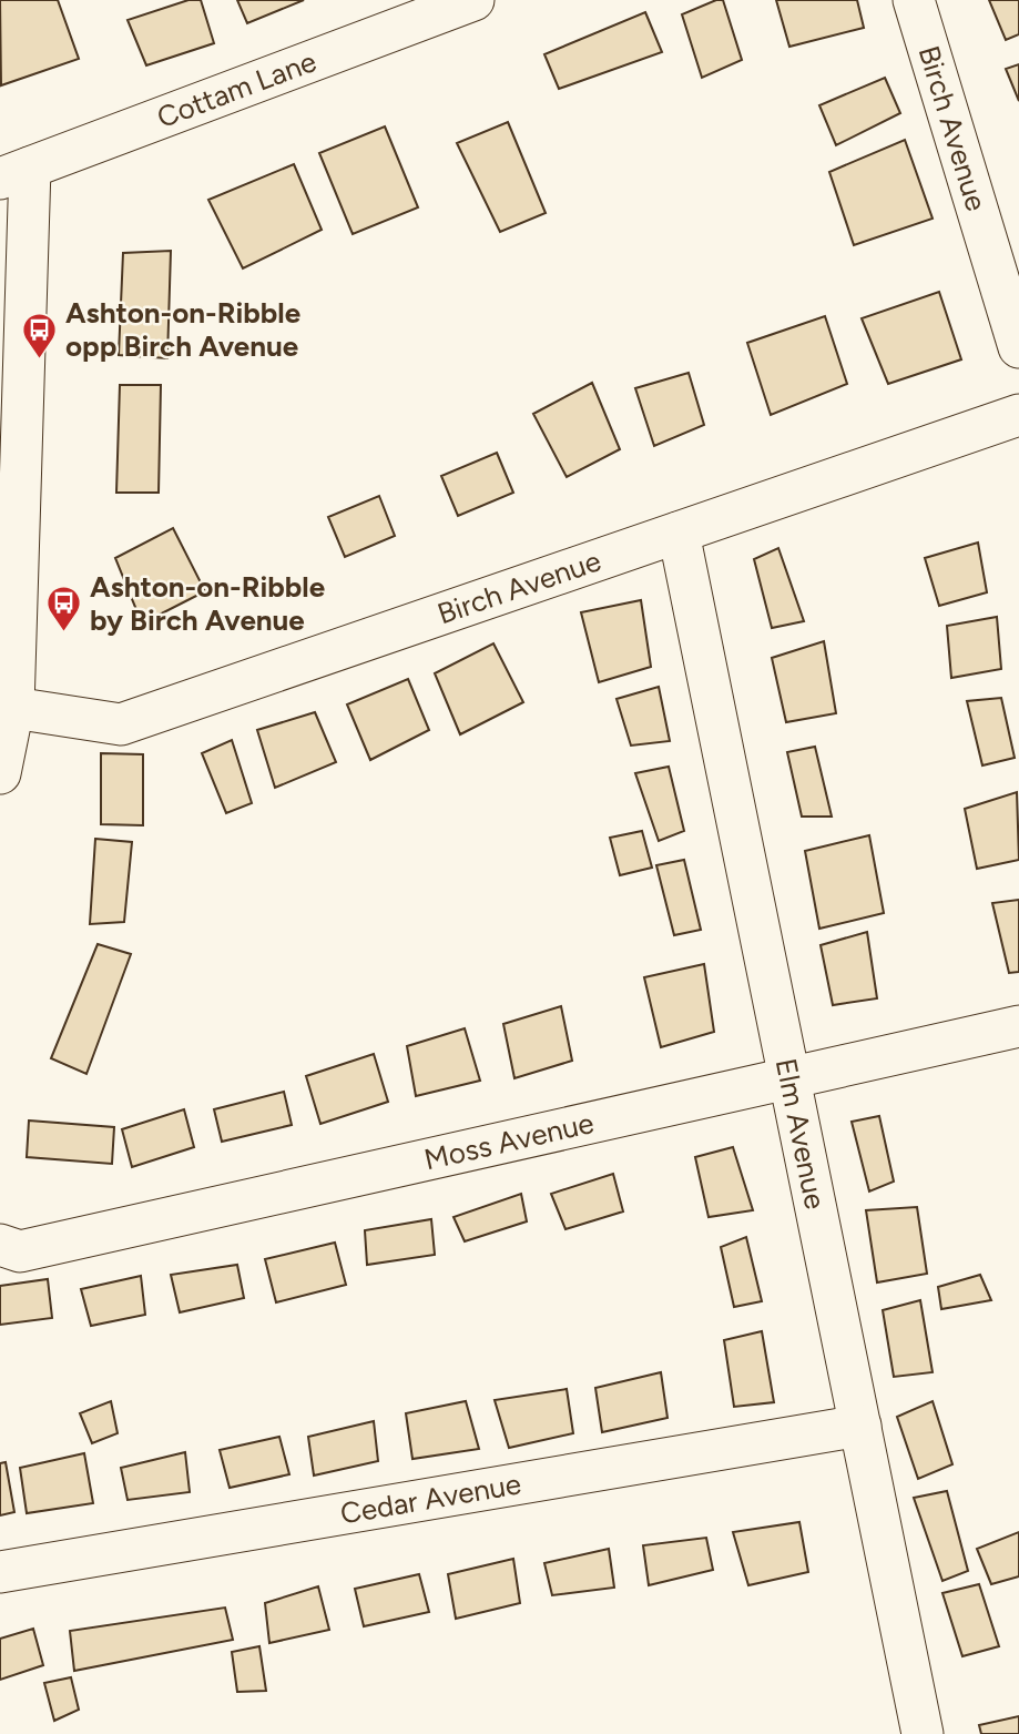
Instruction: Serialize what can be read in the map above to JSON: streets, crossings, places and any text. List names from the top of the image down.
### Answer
{
  "streets": {
    "street": [
      "Cottam Lane",
      "Birch Avenue",
      "Elm Avenue",
      "Moss Avenue",
      "Cedar Avenue"
    ]
  },
  "crossings": [
    ["Birch Avenue", "Elm Avenue"],
    ["Elm Avenue", "Moss Avenue"],
    ["Elm Avenue", "Cedar Avenue"]
  ],
  "places": {
    "bus stop": ["Ashton-on-Ribble opp Birch Avenue", "Ashton-on-Ribble by Birch Avenue"]
  }
}
